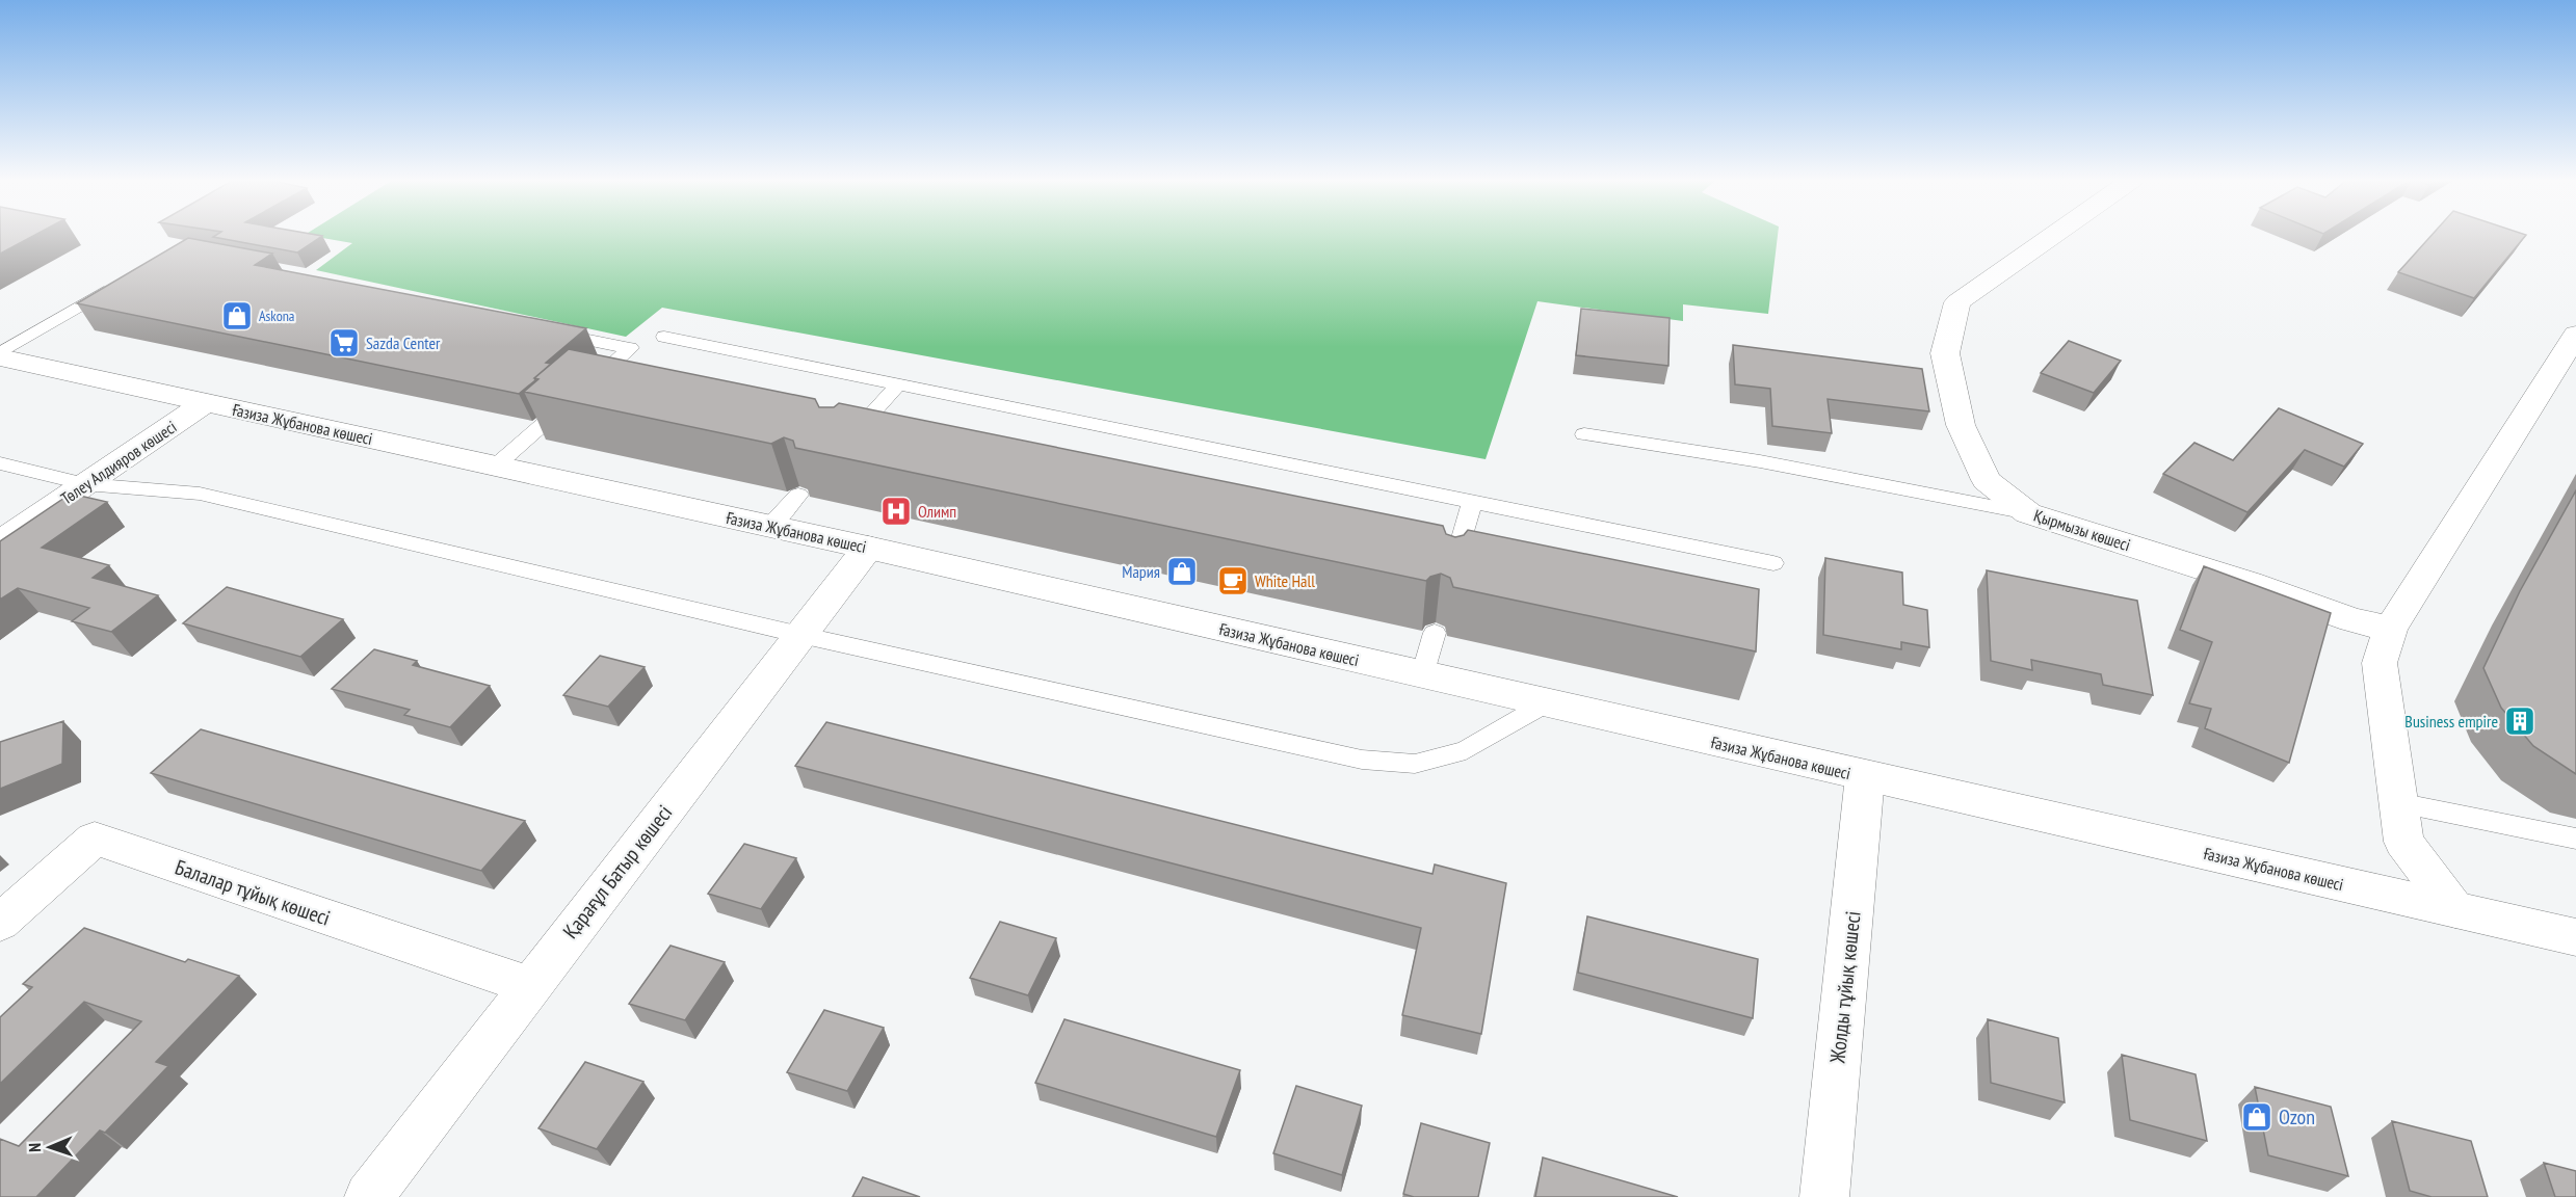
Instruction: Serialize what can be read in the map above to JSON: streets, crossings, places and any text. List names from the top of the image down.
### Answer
{
  "streets": {
    "street": [
      "Ғазиза Жұбанова көшесі",
      "Төлеу Алдияров көшесі",
      "Қырмызы көшесі",
      "Қарағұл Батыр көшесі",
      "Балалар тұйық көшесі",
      "Жолды тұйық көшесі"
    ]
  },
  "crossings": [
    ["Ғазиза Жұбанова көшесі", "Төлеу Алдияров көшесі"],
    ["Ғазиза Жұбанова көшесі", "Қарағұл Батыр көшесі"],
    ["Ғазиза Жұбанова көшесі", "Жолды тұйық көшесі"],
    ["Қарағұл Батыр көшесі", "Балалар тұйық көшесі"]
  ],
  "places": {
    "shop": ["Askona", "Мария", "Ozon"],
    "supermarket": ["Sazda Center"],
    "hospital": ["Олимп"],
    "cafe": ["White Hall"],
    "building": ["Business empire"]
  },
  "north": "left"
}
